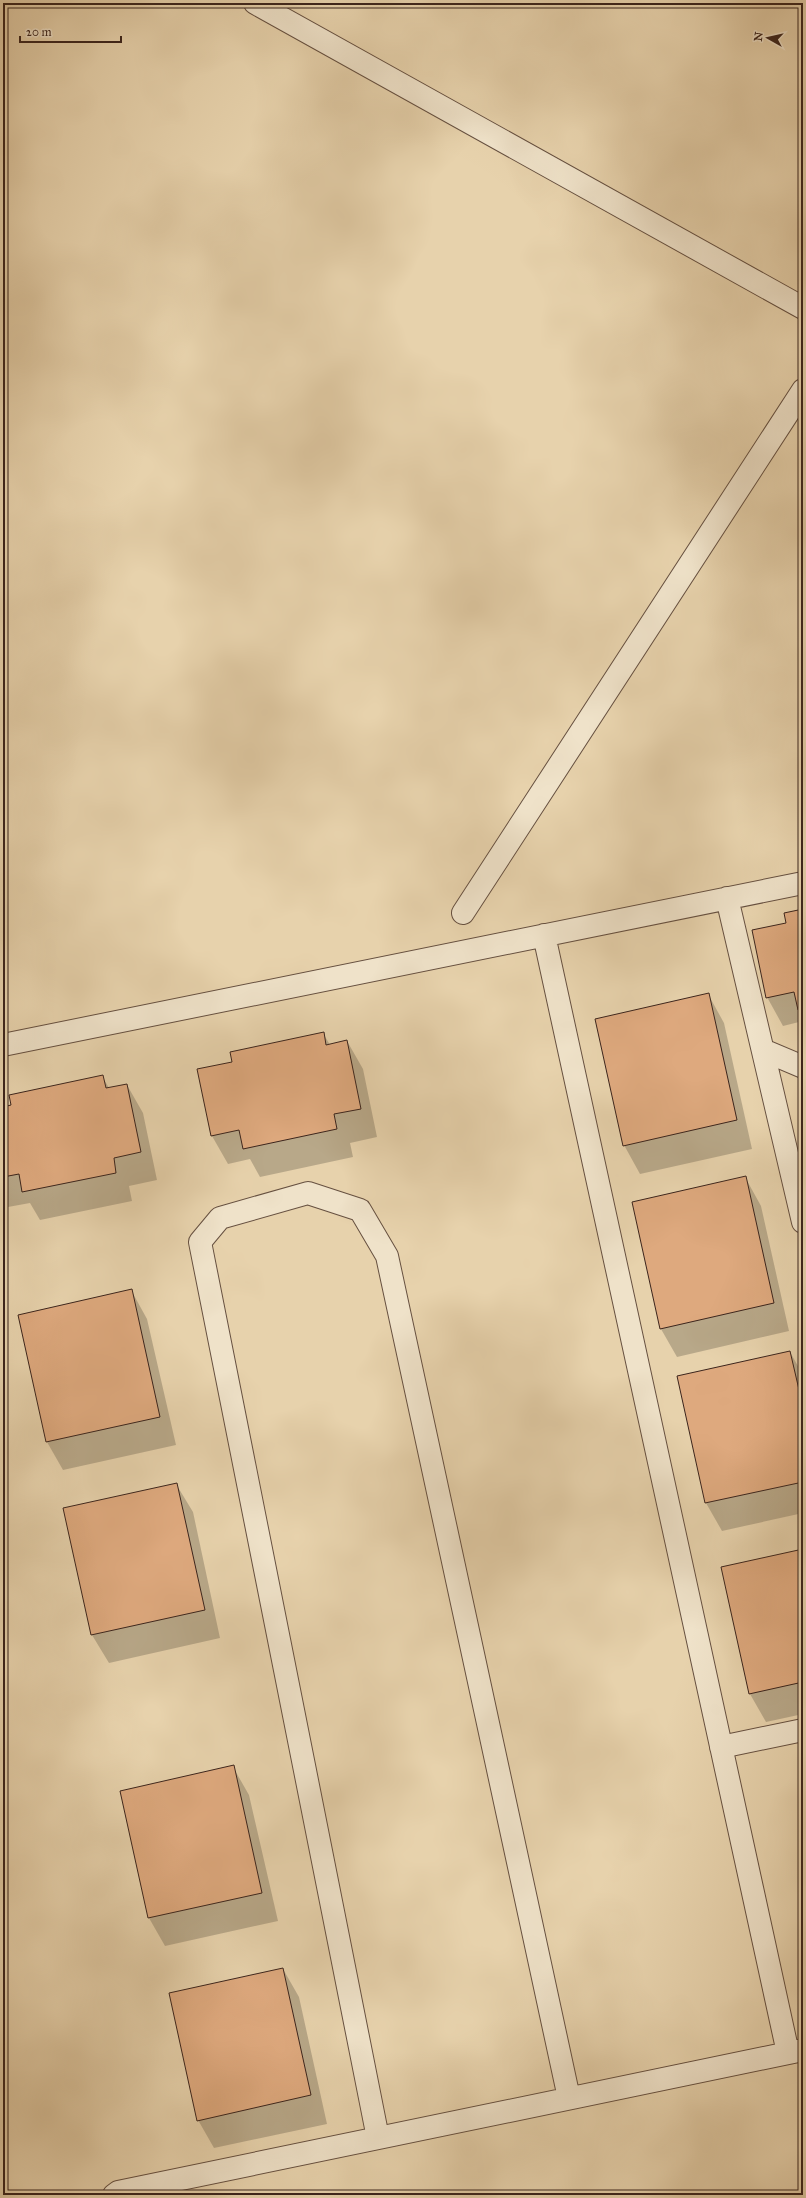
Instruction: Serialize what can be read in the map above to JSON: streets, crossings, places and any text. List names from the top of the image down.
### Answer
{
  "scale_bar": "20 m",
  "north": "left"
}
